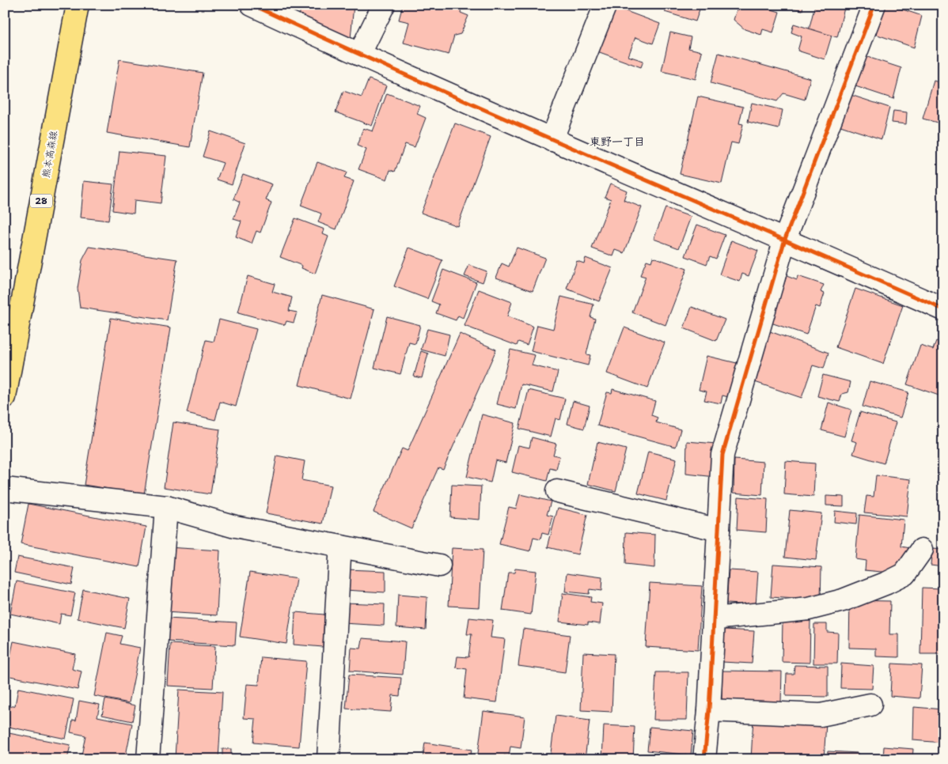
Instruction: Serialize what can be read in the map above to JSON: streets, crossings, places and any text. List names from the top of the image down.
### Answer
{
  "streets": {
    "main road": ["熊本高森線", "28"]
  },
  "districts": ["東野一丁目"]
}
